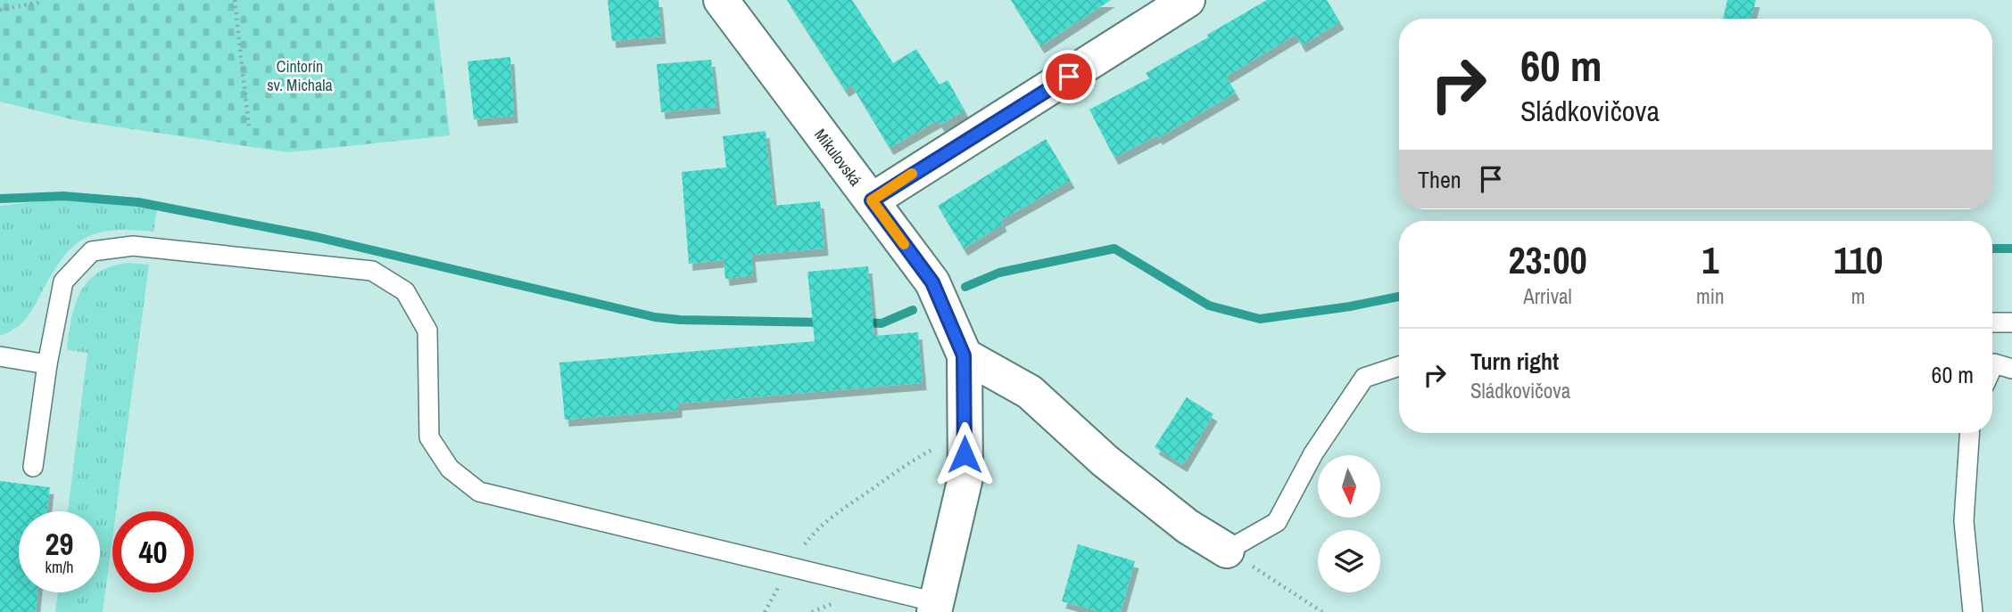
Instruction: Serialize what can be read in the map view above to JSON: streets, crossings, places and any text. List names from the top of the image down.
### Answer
{
  "streets": {
    "street": ["Mikulovská"]
  },
  "parks": ["Cintorín sv. Michala"],
  "north": "bottom",
  "page": {
    "turn": ["60 m", "Sládkovičova"],
    "then": "Then",
    "eta": [
      "23:00",
      "Arrival",
      "1",
      "min",
      "110",
      "m"
    ],
    "list": [
      {
        "name": "Turn right",
        "note": "Sládkovičova",
        "value": "60 m"
      }
    ],
    "speed": "29 km/h",
    "limit": "40"
  }
}
